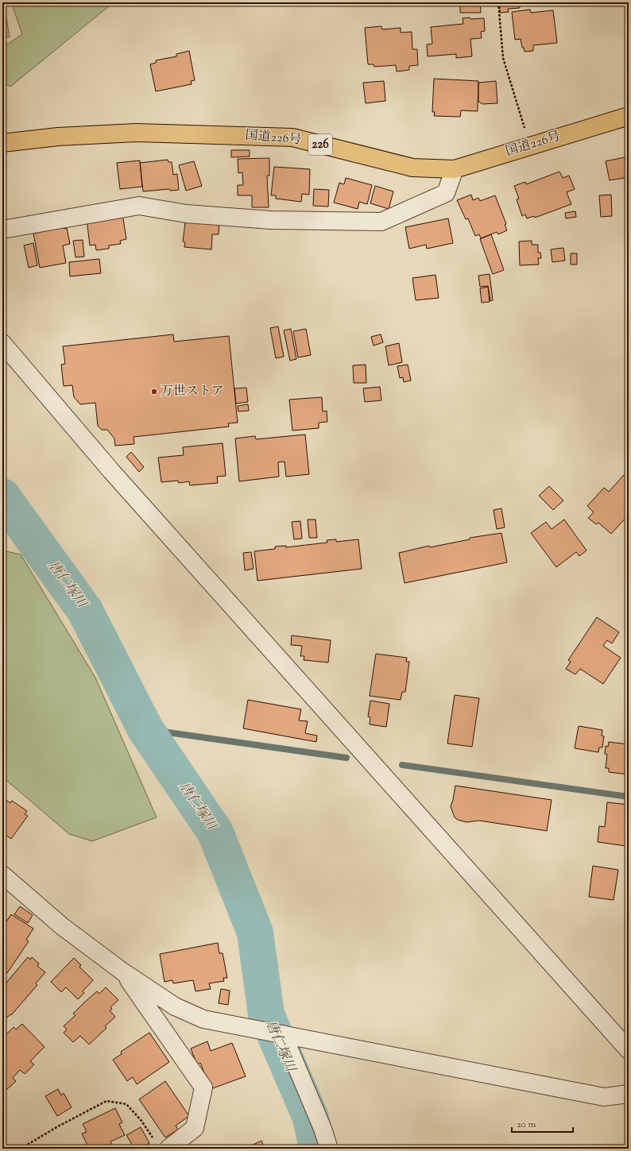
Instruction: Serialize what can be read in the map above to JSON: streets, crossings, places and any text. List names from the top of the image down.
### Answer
{
  "streets": {
    "highway": ["国道226号", "226"]
  },
  "water": ["唐仁塚川"],
  "places": ["万世ストア"],
  "scale_bar": "20 m"
}
